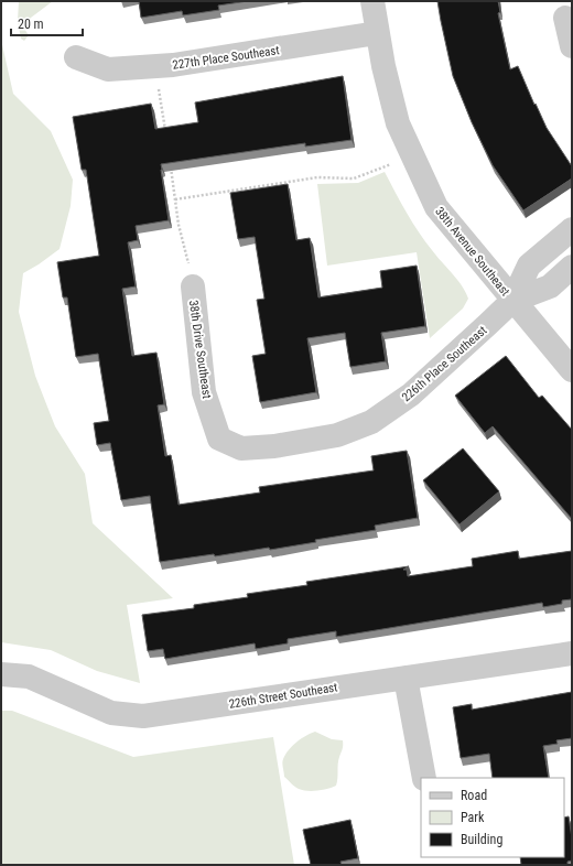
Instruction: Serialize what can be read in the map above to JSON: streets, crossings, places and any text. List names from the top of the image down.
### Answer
{
  "streets": {
    "street": [
      "227th Place Southeast",
      "38th Avenue Southeast",
      "38th Drive Southeast",
      "226th Place Southeast",
      "226th Street Southeast"
    ]
  },
  "crossings": [
    ["227th Place Southeast", "38th Avenue Southeast"],
    ["38th Avenue Southeast", "226th Place Southeast"],
    ["38th Drive Southeast", "226th Place Southeast"]
  ],
  "legend": ["Road", "Park", "Building"],
  "scale_bar": "20 m"
}
